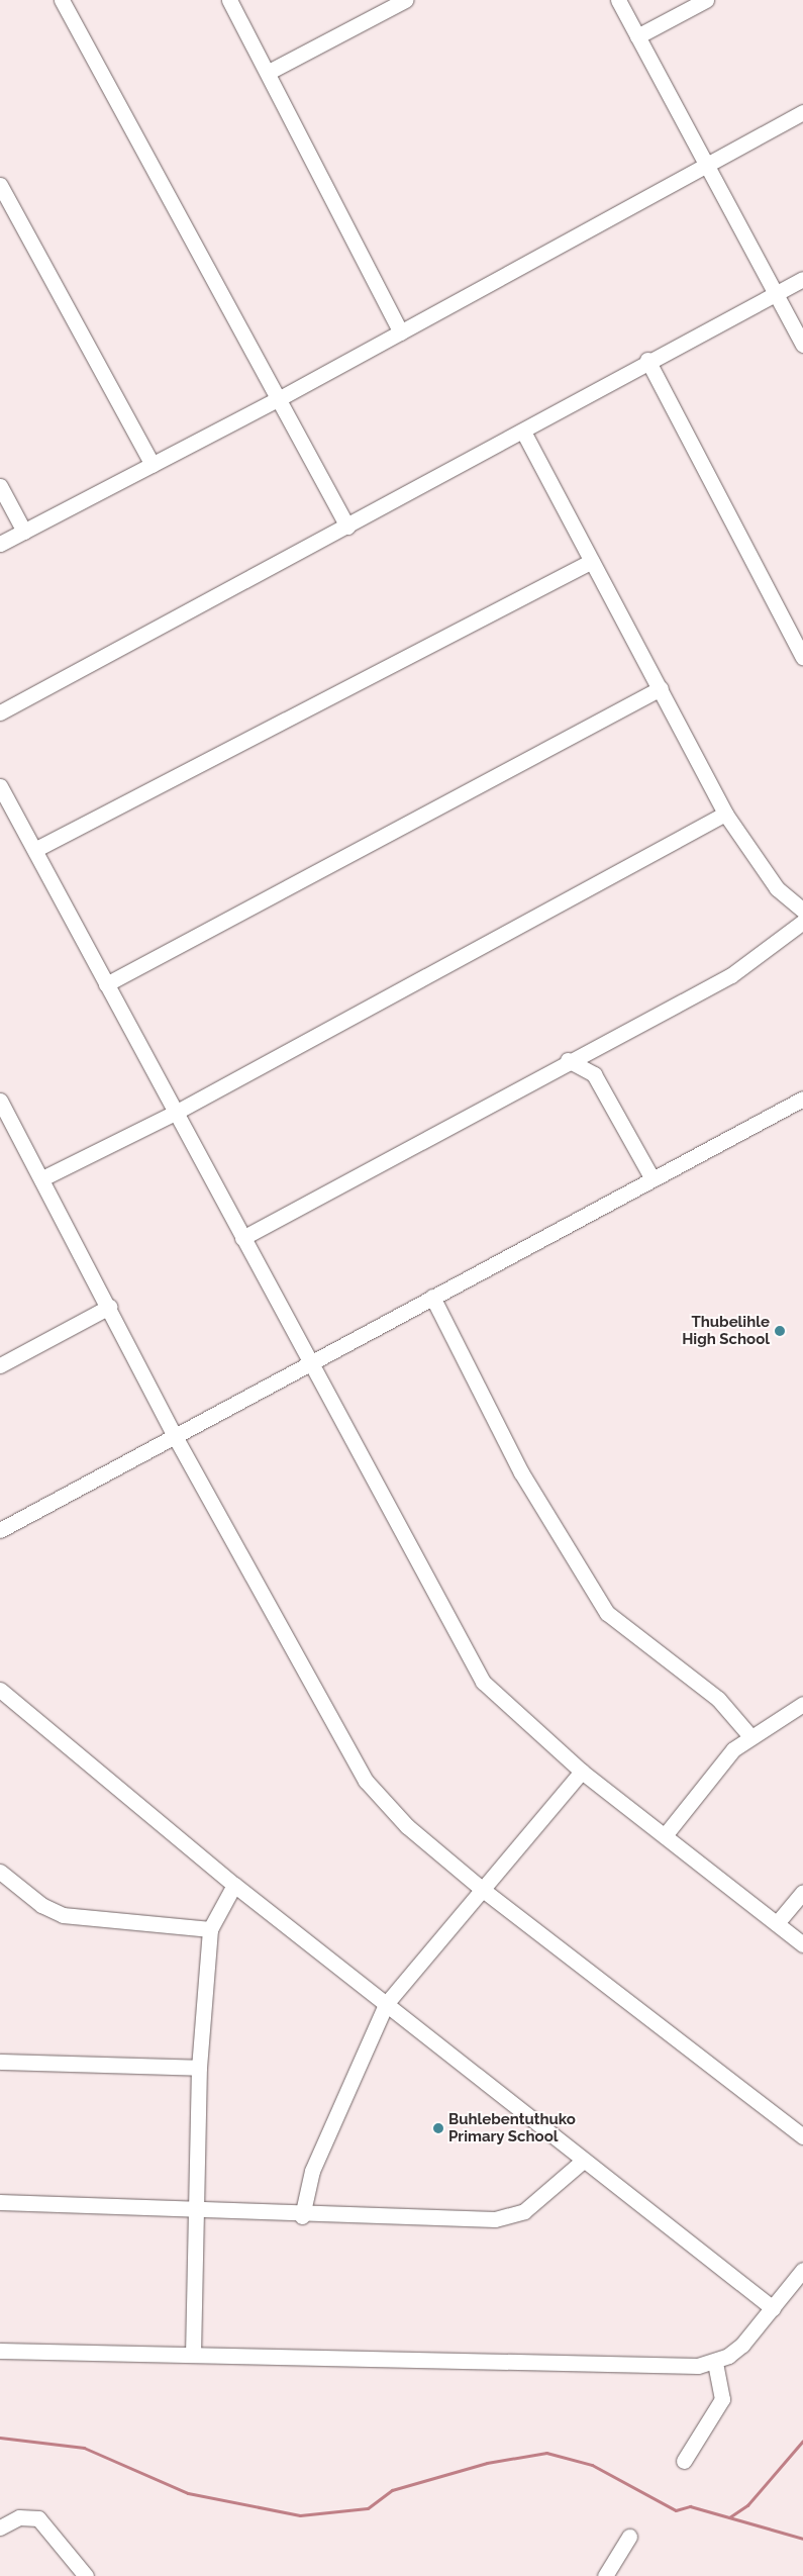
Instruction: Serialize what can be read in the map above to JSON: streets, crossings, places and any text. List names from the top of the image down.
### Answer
{
  "places": ["Thubelihle High School", "Buhlebentuthuko Primary School"]
}
